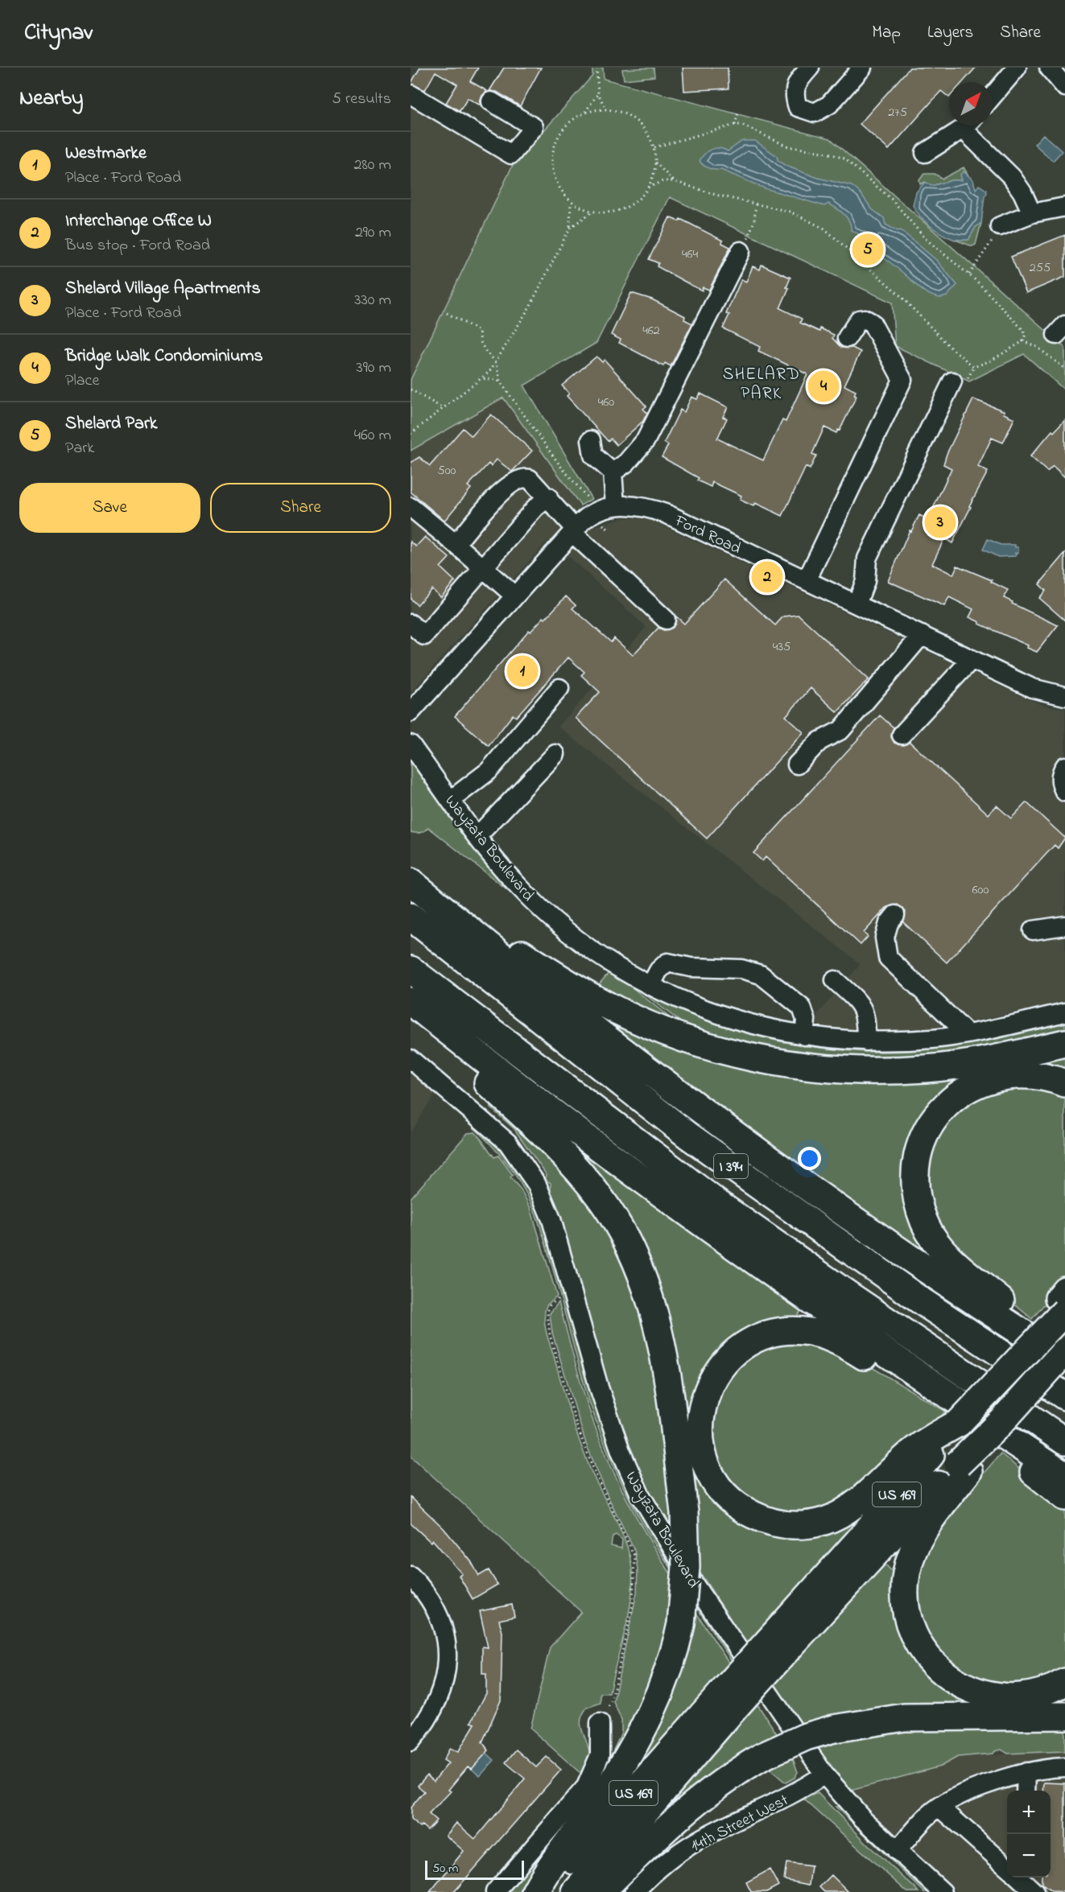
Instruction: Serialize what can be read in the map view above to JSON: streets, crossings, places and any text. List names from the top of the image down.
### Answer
{
  "streets": {
    "highway": ["I 394", "US 169"],
    "street": ["Ford Road", "Wayzata Boulevard", "14th Street West"]
  },
  "crossings": [
    ["Wayzata Boulevard", "14th Street West"]
  ],
  "districts": ["SHELARD PARK"],
  "house_numbers": [
    "275",
    "464",
    "255",
    "462",
    "460",
    "500",
    "435",
    "600"
  ],
  "scale_bar": "50 m",
  "north": "top right",
  "page": {
    "header": "Citynav",
    "nav": ["Map", "Layers", "Share"],
    "heading": ["Nearby", "5 results"],
    "list": [
      {
        "mark": "1",
        "name": "Westmarke",
        "note": "Place · Ford Road",
        "value": "280 m"
      },
      {
        "mark": "2",
        "name": "Interchange Office W",
        "note": "Bus stop · Ford Road",
        "value": "290 m"
      },
      {
        "mark": "3",
        "name": "Shelard Village Apartments",
        "note": "Place · Ford Road",
        "value": "330 m"
      },
      {
        "mark": "4",
        "name": "Bridge Walk Condominiums",
        "note": "Place",
        "value": "390 m"
      },
      {
        "mark": "5",
        "name": "Shelard Park",
        "note": "Park",
        "value": "460 m"
      }
    ],
    "pins": [
      "5",
      "4",
      "3",
      "2",
      "1"
    ],
    "buttons": ["Save", "Share"],
    "map_buttons": ["+", "−"],
    "scale": "50 m"
  }
}
